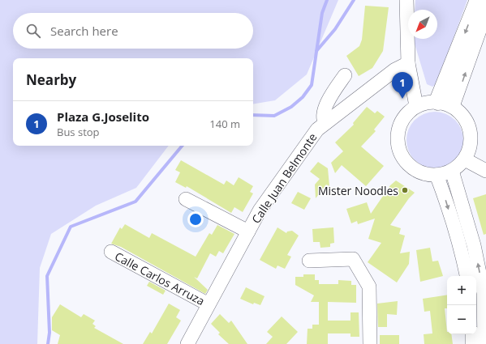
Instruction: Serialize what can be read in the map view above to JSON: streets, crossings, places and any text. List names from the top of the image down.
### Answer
{
  "streets": {
    "street": ["Calle Juan Belmonte", "Calle Carlos Arruza"]
  },
  "crossings": [
    ["Calle Juan Belmonte", "Calle Carlos Arruza"]
  ],
  "places": ["Mister Noodles"],
  "north": "bottom left",
  "page": {
    "search": "Search here",
    "heading": "Nearby",
    "pins": "1",
    "list": [
      {
        "mark": "1",
        "name": "Plaza G.Joselito",
        "note": "Bus stop",
        "value": "140 m"
      }
    ],
    "map_buttons": ["+", "−"]
  }
}
